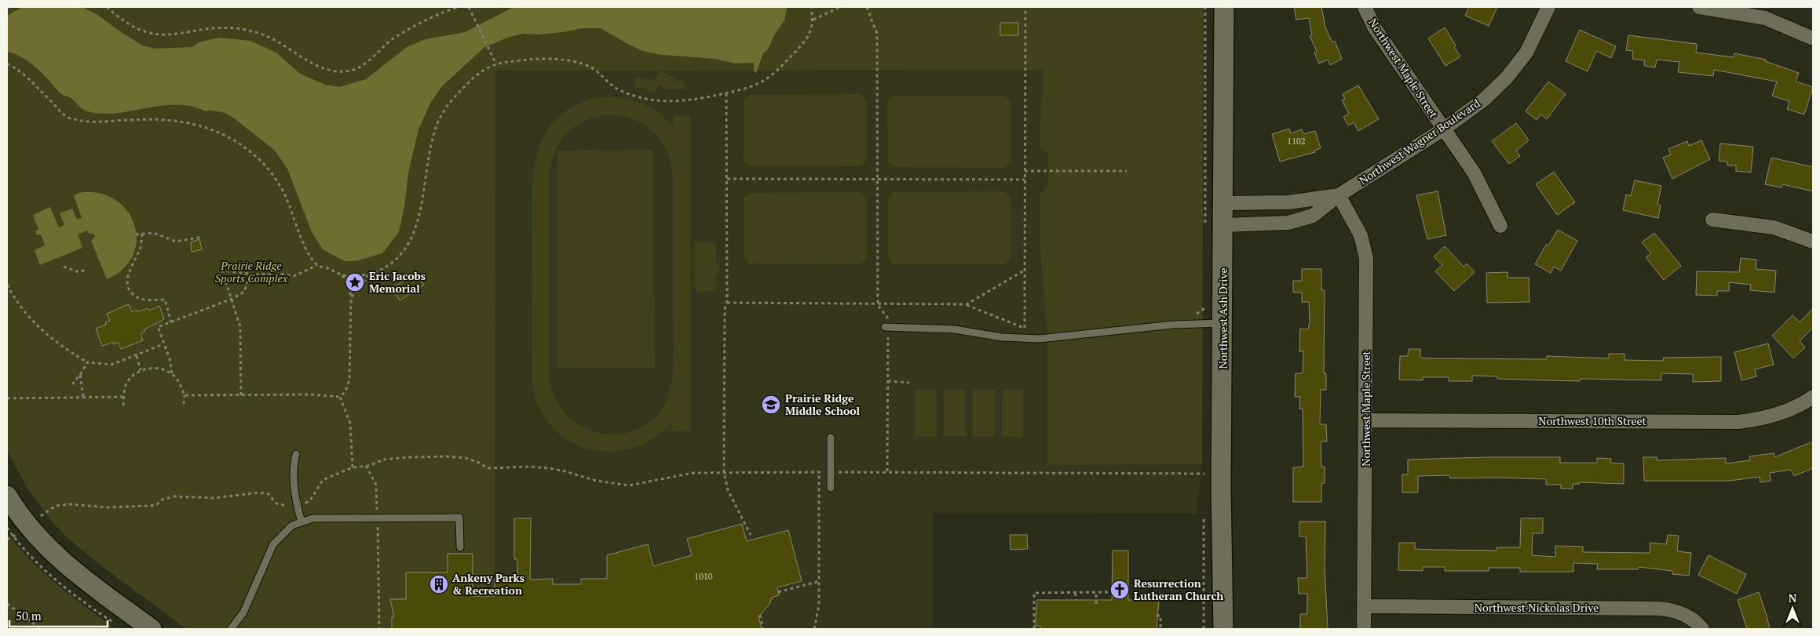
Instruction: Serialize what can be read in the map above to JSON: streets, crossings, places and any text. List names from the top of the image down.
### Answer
{
  "streets": {
    "street": [
      "Northwest Maple Street",
      "Northwest Wagner Boulevard",
      "Northwest Ash Drive",
      "Northwest 10th Street",
      "Northwest Nickolas Drive"
    ]
  },
  "crossings": [
    ["Northwest Maple Street", "Northwest Wagner Boulevard"],
    ["Northwest Maple Street", "Northwest 10th Street"],
    ["Northwest Maple Street", "Northwest Nickolas Drive"],
    ["Northwest Wagner Boulevard", "Northwest Ash Drive"]
  ],
  "parks": ["Prairie Ridge Sports Complex"],
  "places": {
    "place": ["Eric Jacobs Memorial"],
    "school or university": ["Prairie Ridge Middle School"],
    "building": ["Ankeny Parks & Recreation"],
    "church": ["Resurrection Lutheran Church"]
  },
  "house_numbers": ["1102", "1010"],
  "scale_bar": "50 m",
  "north": "top"
}
